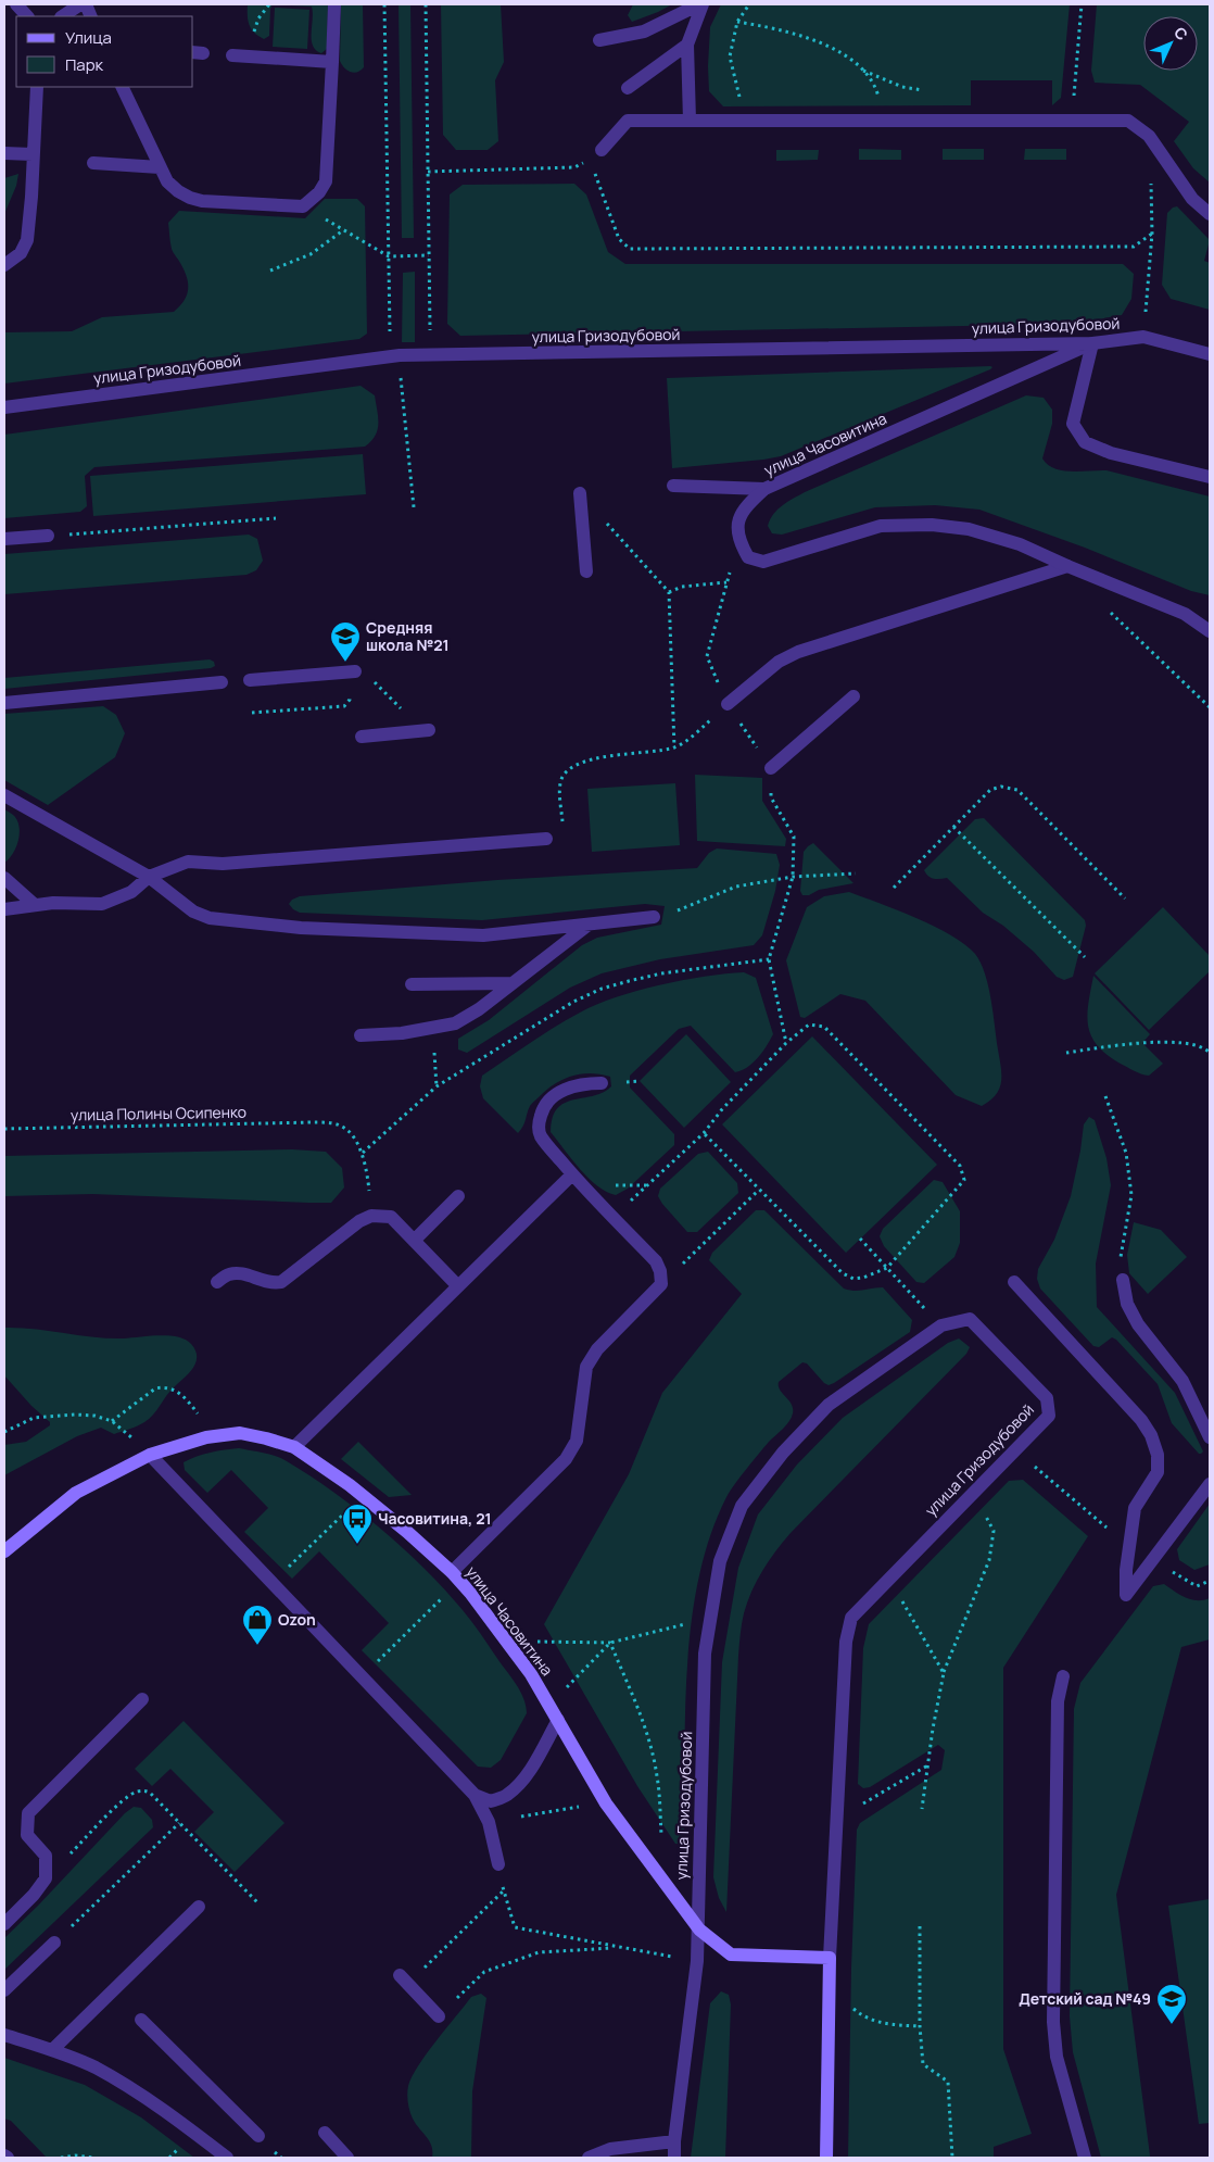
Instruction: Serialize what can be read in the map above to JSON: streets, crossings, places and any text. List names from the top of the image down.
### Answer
{
  "streets": {
    "street": ["улица Гризодубовой", "улица Часовитина"],
    "path": ["улица Полины Осипенко"]
  },
  "crossings": [
    ["улица Гризодубовой", "улица Часовитина"]
  ],
  "places": {
    "school or university": ["Средняя школа №21", "Детский сад №49"],
    "bus stop": ["Часовитина, 21"],
    "shop": ["Ozon"]
  },
  "legend": ["Улица", "Парк"],
  "north": "top right"
}
